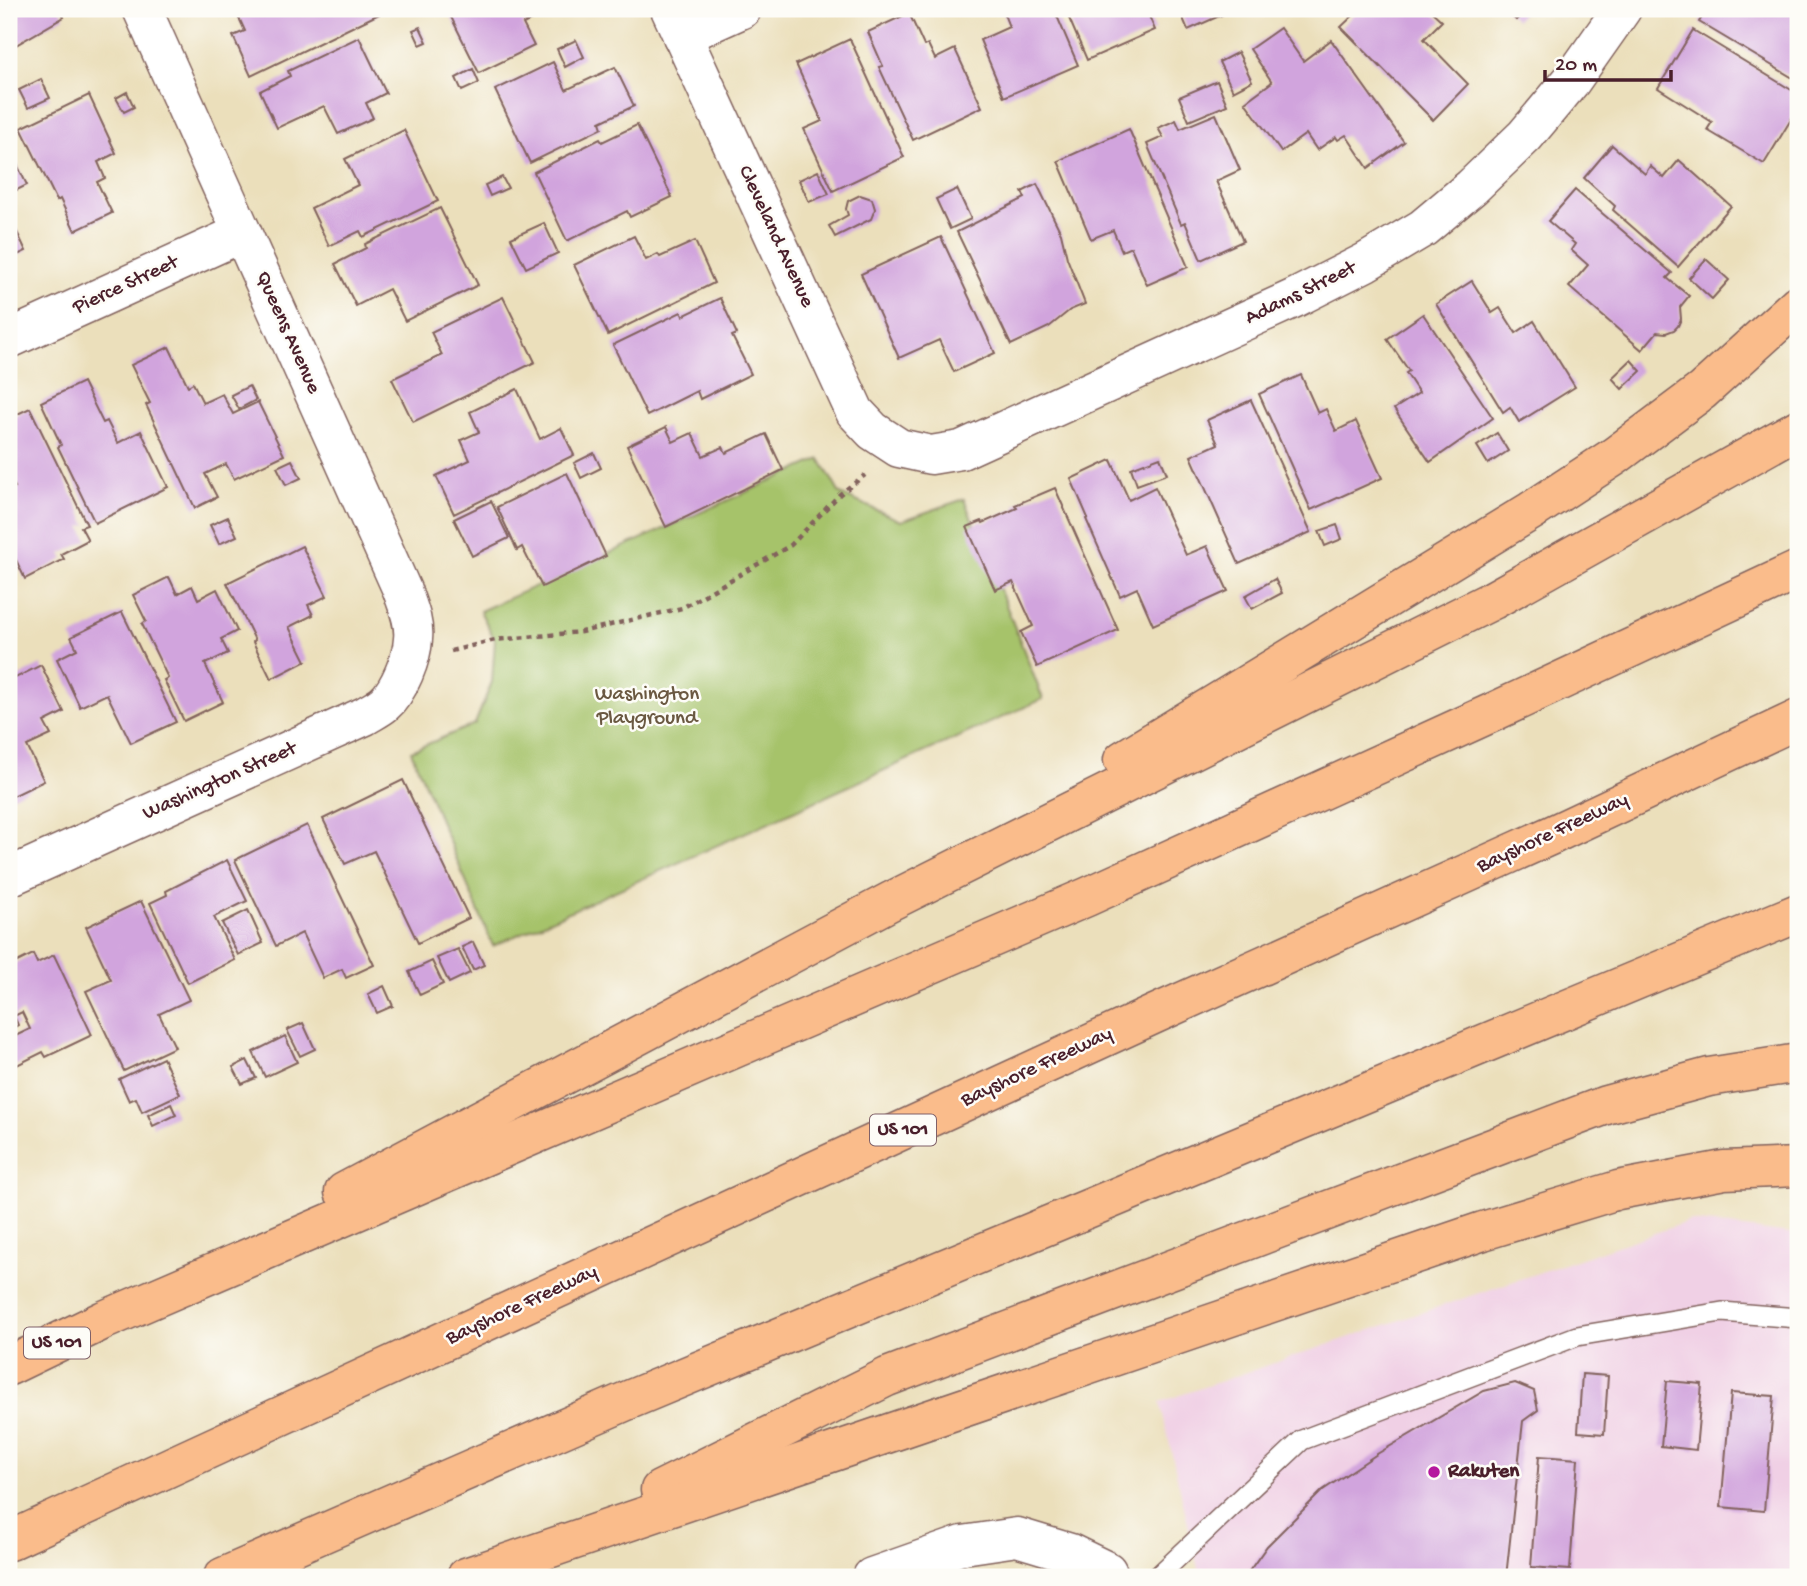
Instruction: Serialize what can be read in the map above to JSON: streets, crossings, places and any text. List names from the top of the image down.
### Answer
{
  "streets": {
    "highway": ["Bayshore Freeway", "US 101"],
    "street": [
      "Cleveland Avenue",
      "Pierce Street",
      "Adams Street",
      "Queens Avenue",
      "Washington Street"
    ]
  },
  "crossings": [
    ["Cleveland Avenue", "Adams Street"],
    ["Pierce Street", "Queens Avenue"],
    ["Queens Avenue", "Washington Street"]
  ],
  "parks": ["Washington Playground"],
  "places": ["Rakuten"],
  "scale_bar": "20 m"
}
